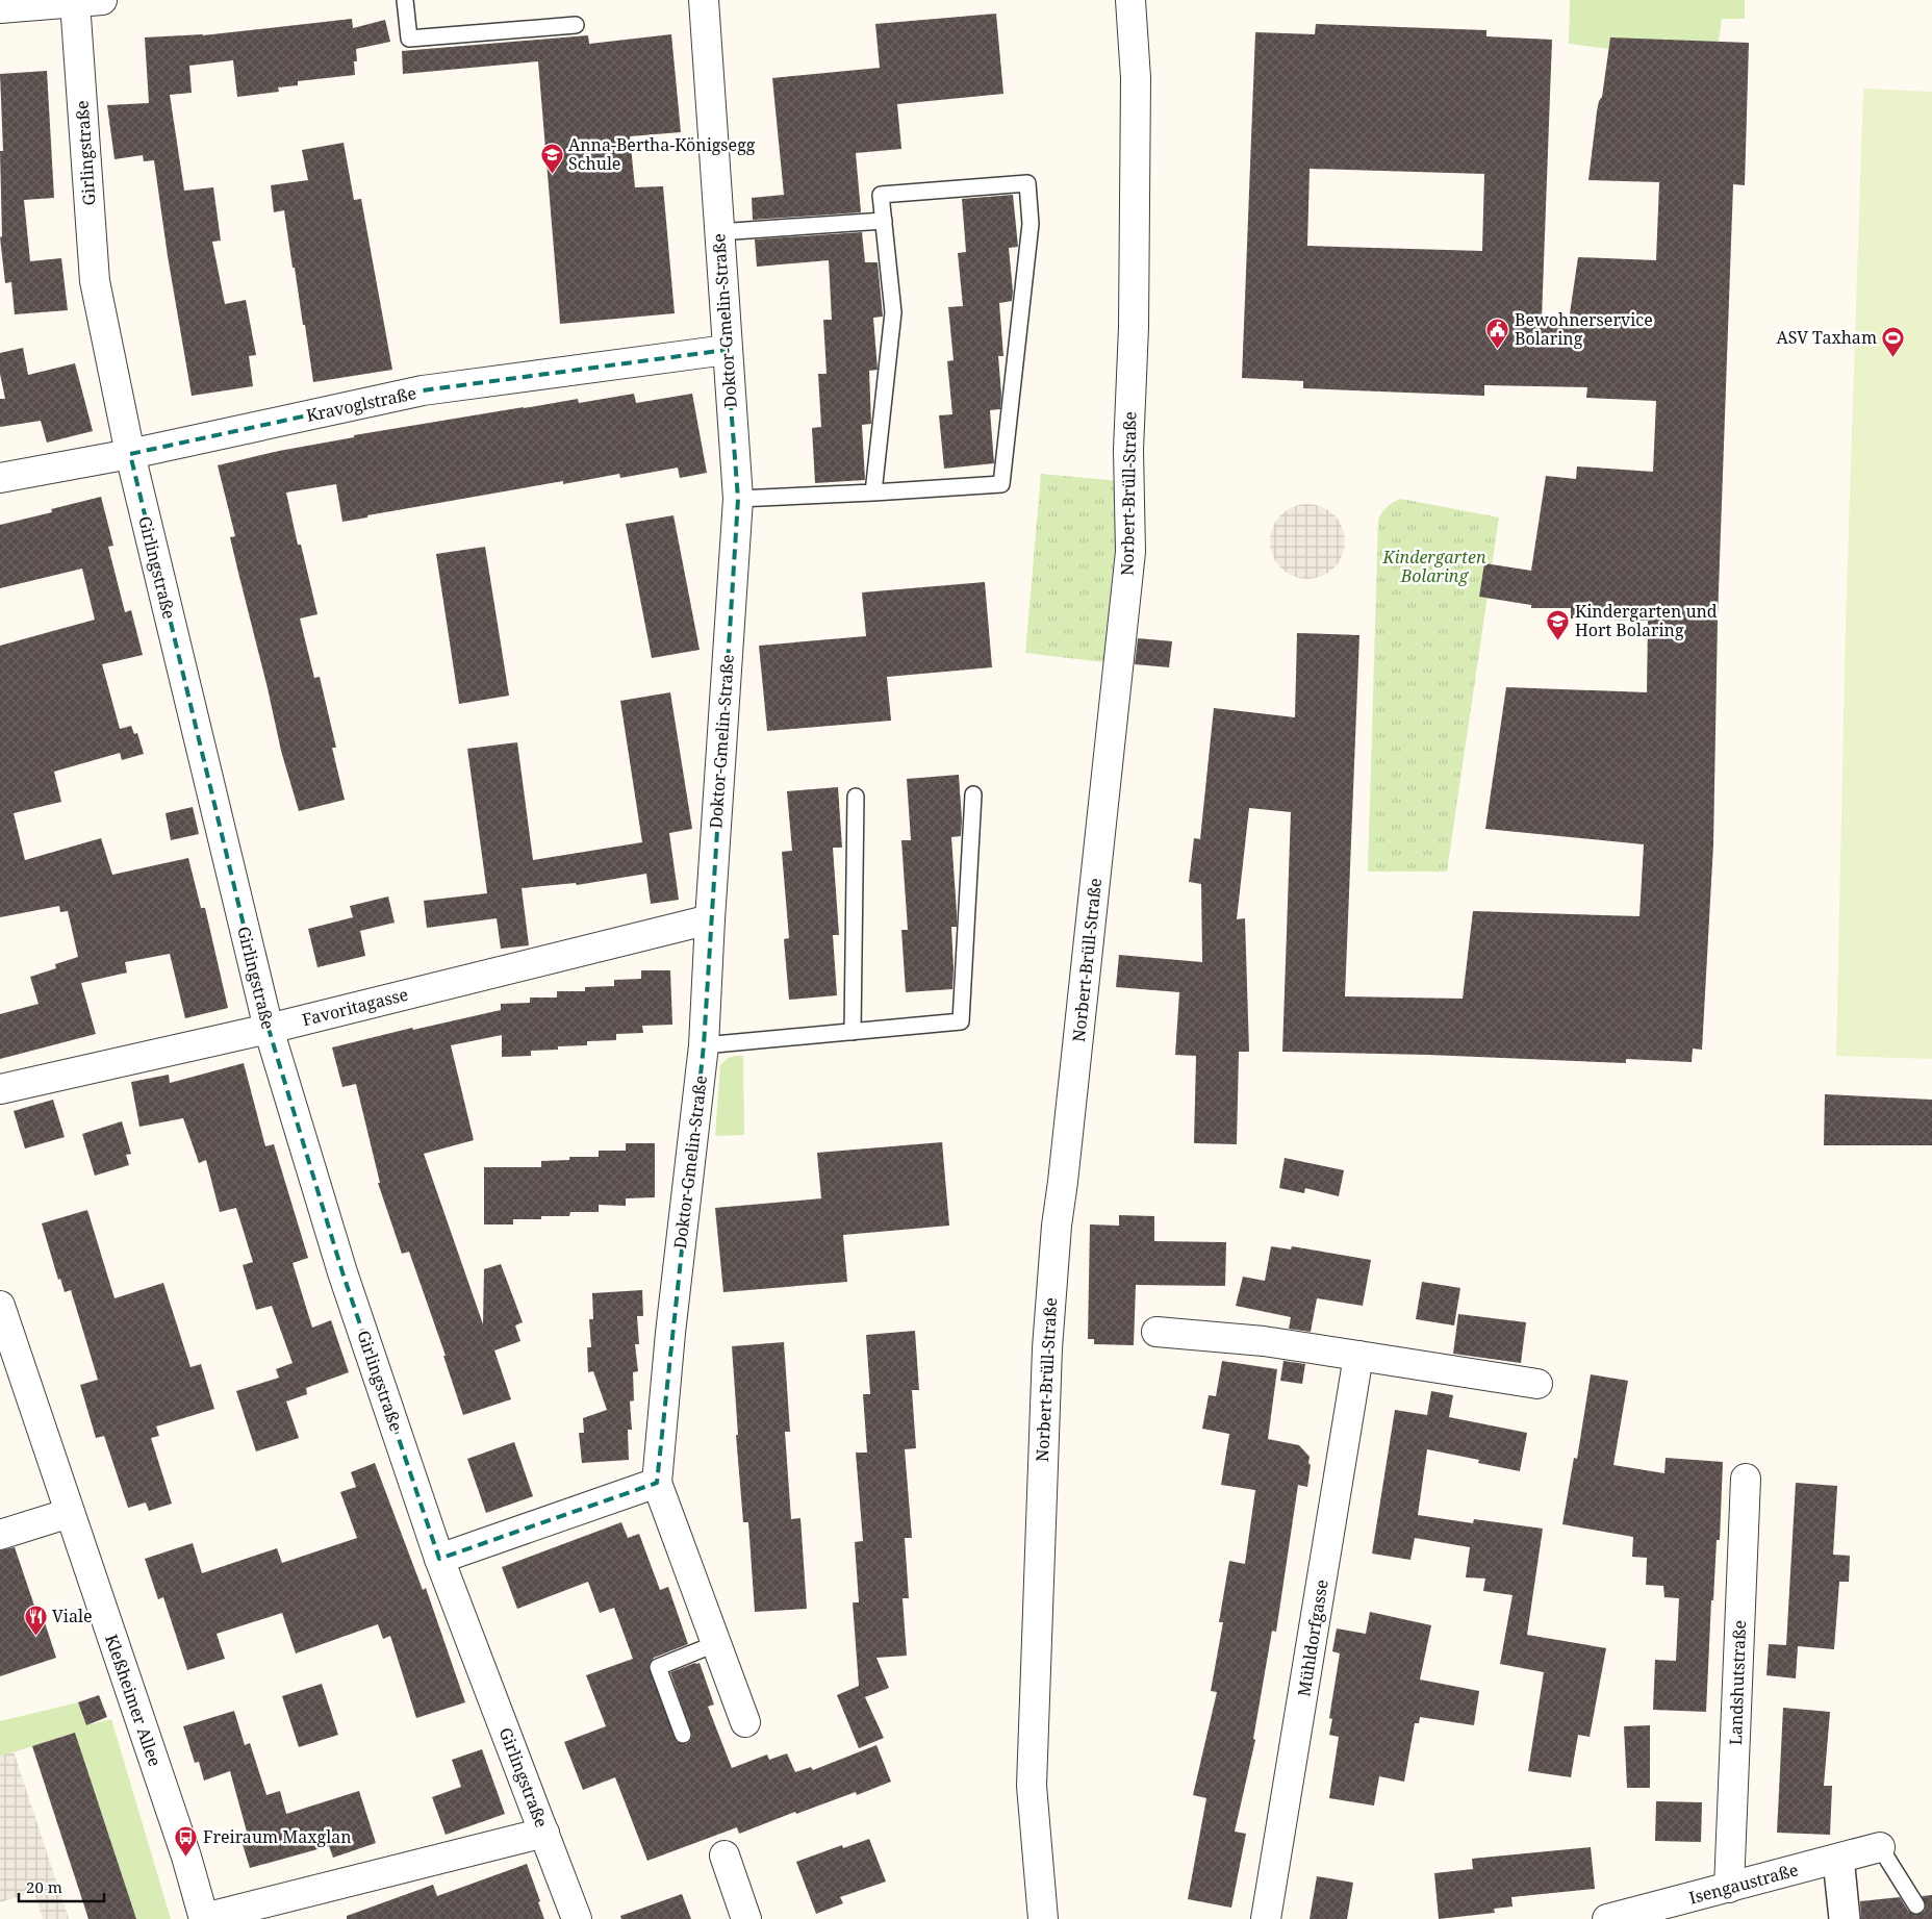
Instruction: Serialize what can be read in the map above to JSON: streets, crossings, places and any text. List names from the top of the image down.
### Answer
{
  "streets": {
    "street": [
      "Girlingstraße",
      "Doktor-Gmelin-Straße",
      "Kravoglstraße",
      "Norbert-Brüll-Straße",
      "Favoritagasse",
      "Mühldorfgasse",
      "Landshutstraße",
      "Kleßheimer Allee",
      "Isengaustraße"
    ]
  },
  "crossings": [
    ["Girlingstraße", "Kravoglstraße"],
    ["Girlingstraße", "Favoritagasse"],
    ["Girlingstraße", "Kleßheimer Allee"],
    ["Doktor-Gmelin-Straße", "Kravoglstraße"],
    ["Doktor-Gmelin-Straße", "Favoritagasse"],
    ["Landshutstraße", "Isengaustraße"]
  ],
  "parks": ["Kindergarten Bolaring"],
  "places": {
    "school or university": ["Anna-Bertha-Königsegg Schule", "Kindergarten und Hort Bolaring"],
    "public building": ["Bewohnerservice Bolaring"],
    "sports": ["ASV Taxham"],
    "restaurant": ["Viale"],
    "bus stop": ["Freiraum Maxglan"]
  },
  "scale_bar": "20 m"
}
